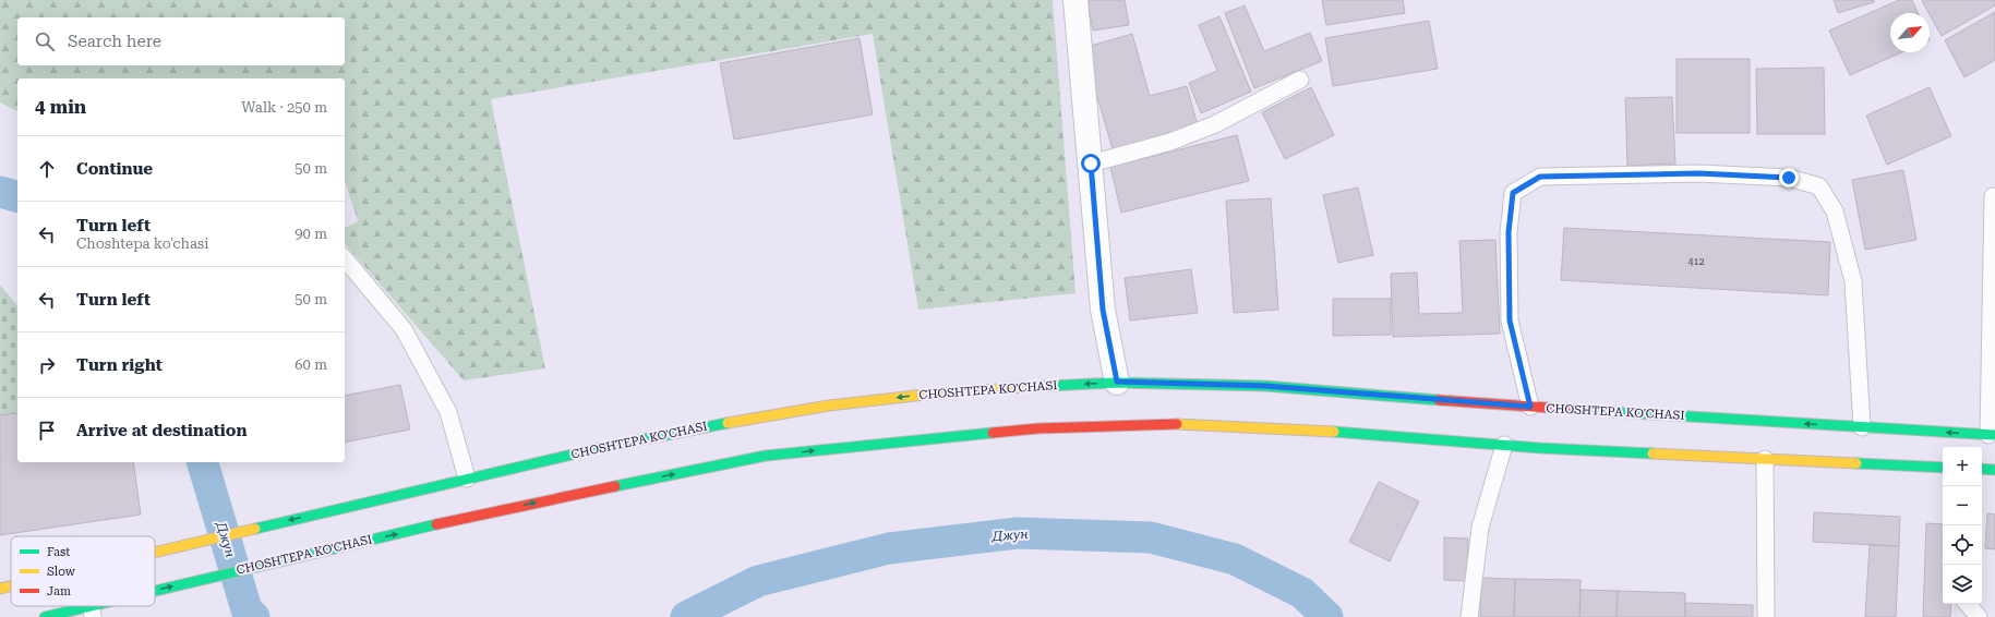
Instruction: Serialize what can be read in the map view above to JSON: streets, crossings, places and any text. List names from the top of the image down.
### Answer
{
  "streets": {
    "main road": ["CHOSHTEPA KO'CHASI"]
  },
  "water": ["Джун"],
  "house_numbers": ["412"],
  "legend": ["Fast", "Slow", "Jam"],
  "north": "top right",
  "page": {
    "search": "Search here",
    "heading": ["4 min", "Walk · 250 m"],
    "list": [
      ["Continue", "50 m"],
      ["Turn left", "Choshtepa ko'chasi", "90 m"],
      ["Turn left", "50 m"],
      ["Turn right", "60 m"],
      "Arrive at destination"
    ],
    "map_buttons": ["+", "−"]
  }
}
